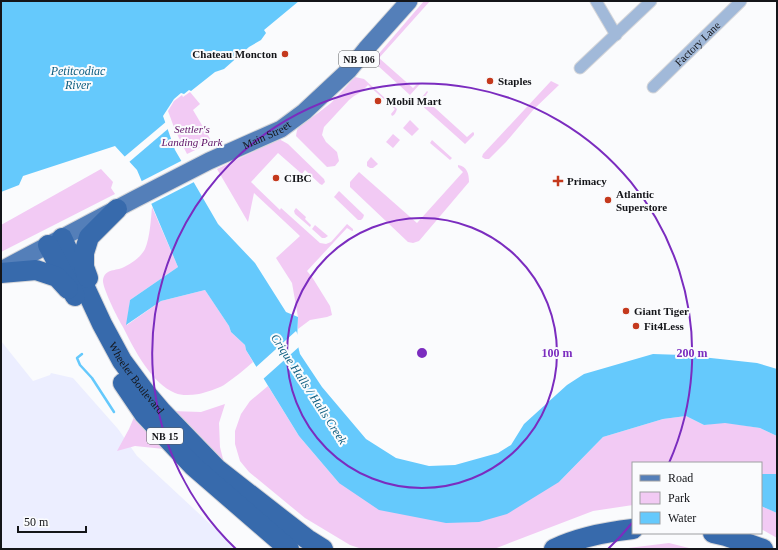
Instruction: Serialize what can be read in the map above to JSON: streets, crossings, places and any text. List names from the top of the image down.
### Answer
{
  "streets": {
    "highway": ["Wheeler Boulevard", "NB 15"],
    "main road": ["NB 106", "Main Street"],
    "street": ["Factory Lane"]
  },
  "crossings": [
    ["NB 106", "Main Street"],
    ["NB 106", "Wheeler Boulevard"],
    ["Main Street", "Wheeler Boulevard"]
  ],
  "water": ["Petitcodiac River", "Crique Halls / Halls Creek"],
  "parks": ["Settler's Landing Park"],
  "places": {
    "other": [
      "Chateau Moncton",
      "Staples",
      "Mobil Mart",
      "CIBC",
      "Atlantic Superstore",
      "Giant Tiger",
      "Fit4Less"
    ],
    "health": ["Primacy"]
  },
  "legend": ["Road", "Park", "Water"],
  "scale_bar": "50 m",
  "rings": ["100 m", "200 m"]
}
